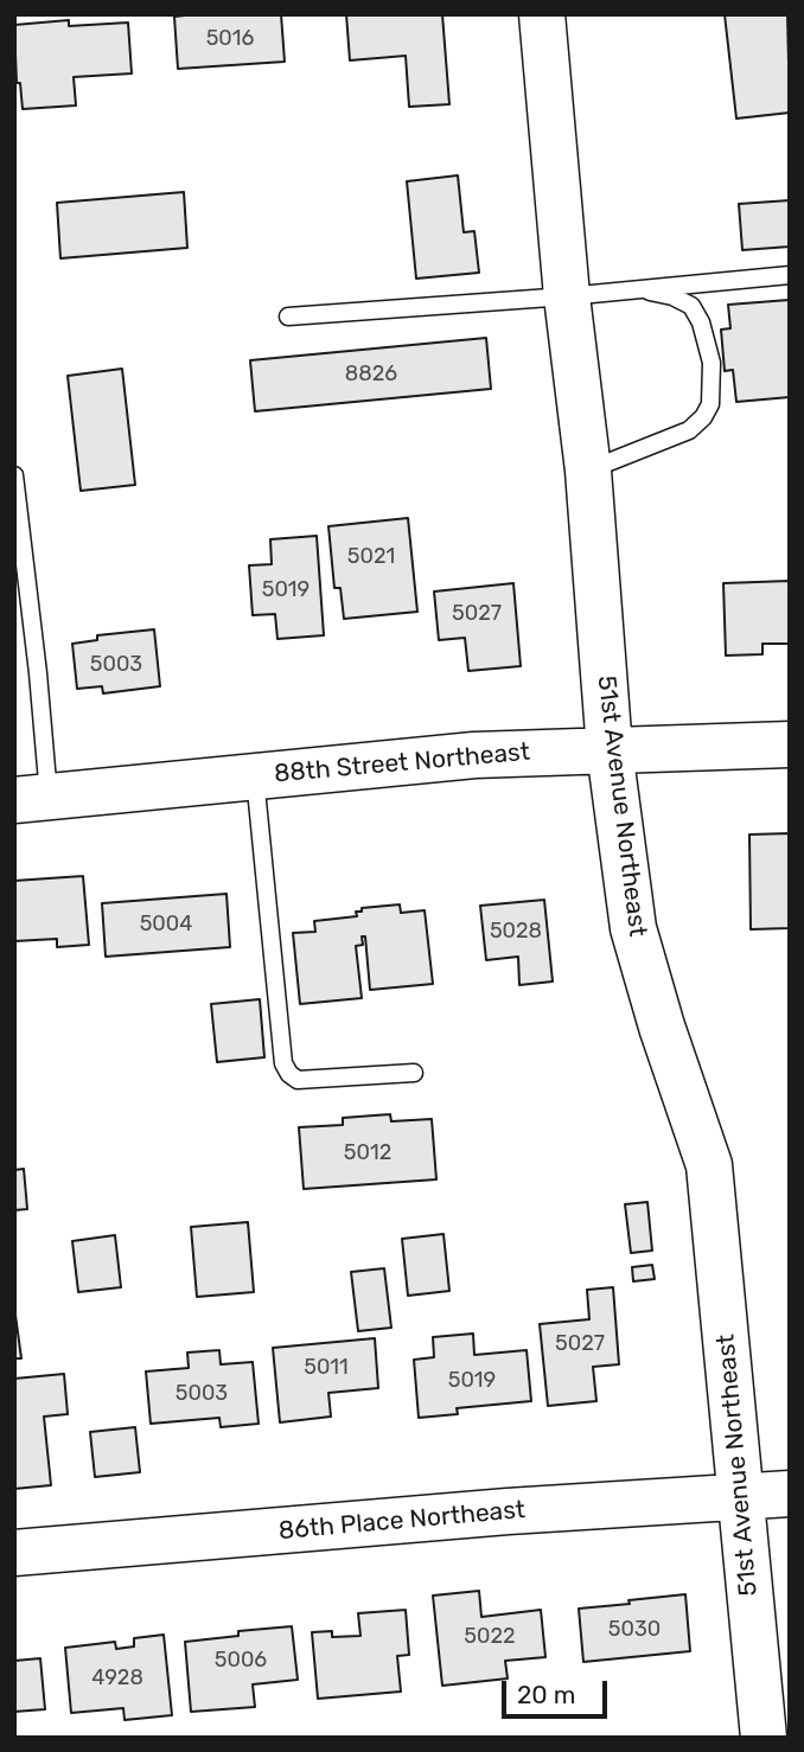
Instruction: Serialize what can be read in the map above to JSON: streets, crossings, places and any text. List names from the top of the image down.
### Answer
{
  "streets": {
    "street": ["88th Street Northeast", "51st Avenue Northeast", "86th Place Northeast"]
  },
  "crossings": [
    ["88th Street Northeast", "51st Avenue Northeast"],
    ["51st Avenue Northeast", "86th Place Northeast"]
  ],
  "house_numbers": [
    "5016",
    "8826",
    "5021",
    "5019",
    "5027",
    "5003",
    "5004",
    "5028",
    "5012",
    "5027",
    "5011",
    "5019",
    "5003",
    "5030",
    "5022",
    "5006",
    "4928"
  ],
  "scale_bar": "20 m"
}
